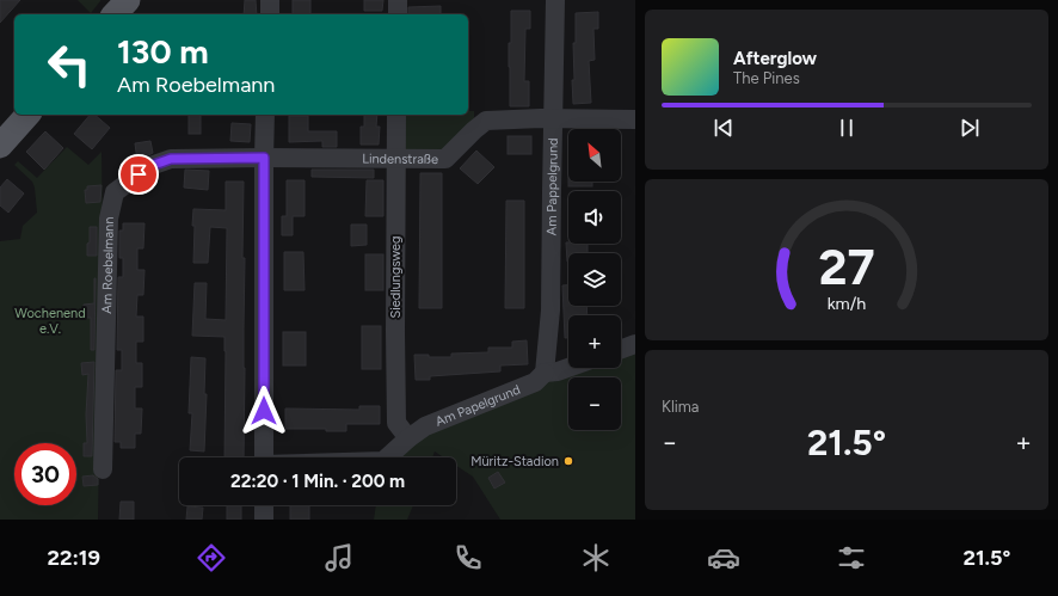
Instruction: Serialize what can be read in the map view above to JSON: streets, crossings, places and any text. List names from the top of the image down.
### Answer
{
  "streets": {
    "street": [
      "Lindenstraße",
      "Am Pappelgrund",
      "Am Roebelmann",
      "Siedlungsweg",
      "Am Papelgrund"
    ]
  },
  "crossings": [
    ["Lindenstraße", "Am Pappelgrund"],
    ["Lindenstraße", "Am Roebelmann"],
    ["Lindenstraße", "Siedlungsweg"],
    ["Am Pappelgrund", "Am Papelgrund"],
    ["Siedlungsweg", "Am Papelgrund"]
  ],
  "parks": ["Wochenend e.V."],
  "places": ["Müritz-Stadion"],
  "north": "top left",
  "page": {
    "turn": ["130 m", "Am Roebelmann"],
    "song": ["Afterglow", "The Pines"],
    "map_buttons": ["+", "−"],
    "tile": "Klima",
    "heat": ["−", "21.5°", "+"],
    "limit": "30",
    "trip": "22:20 · 1 Min. · 200 m",
    "tabs": ["22:19", "21.5°"],
    "gauge": ["27", "km/h"]
  }
}
